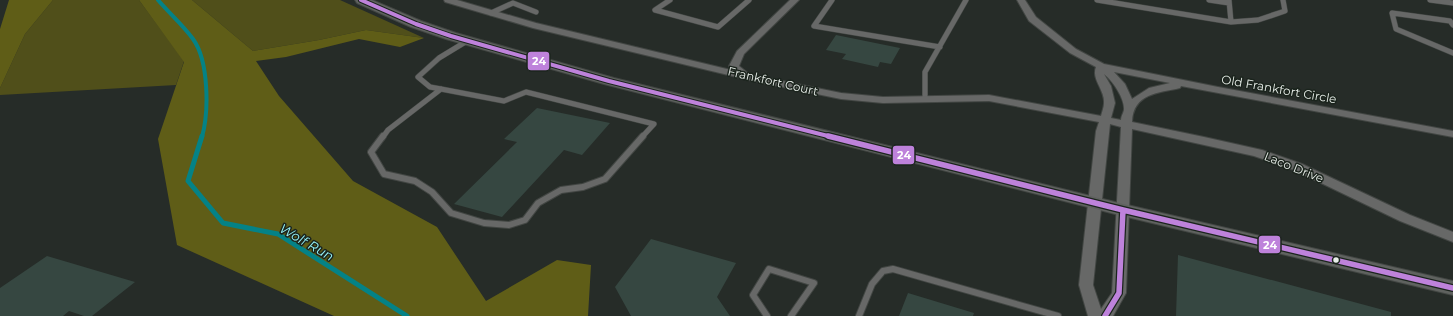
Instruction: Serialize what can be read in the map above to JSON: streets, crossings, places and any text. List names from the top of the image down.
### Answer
{
  "streets": {
    "street": ["Frankfort Court", "Old Frankfort Circle", "Laco Drive"]
  },
  "crossings": [
    ["Frankfort Court", "Laco Drive"]
  ],
  "water": ["Wolf Run"],
  "lines": ["transit line 24"]
}
